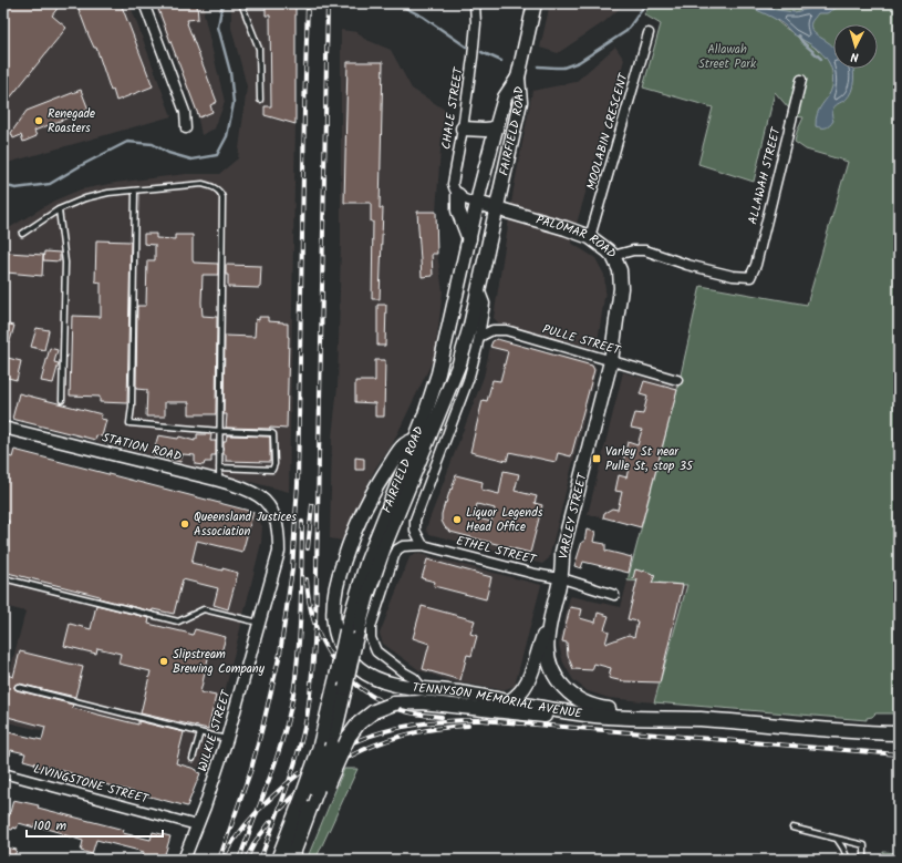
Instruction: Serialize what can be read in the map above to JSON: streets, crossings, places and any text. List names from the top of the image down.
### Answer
{
  "streets": {
    "main road": [
      "FAIRFIELD ROAD",
      "PALOMAR ROAD",
      "VARLEY STREET",
      "TENNYSON MEMORIAL AVENUE"
    ],
    "street": [
      "CHALE STREET",
      "MOOLABIN CRESCENT",
      "ALLAWAH STREET",
      "PULLE STREET",
      "STATION ROAD",
      "ETHEL STREET",
      "WILKIE STREET",
      "LIVINGSTONE STREET"
    ]
  },
  "crossings": [
    ["FAIRFIELD ROAD", "PALOMAR ROAD"],
    ["FAIRFIELD ROAD", "PULLE STREET"],
    ["FAIRFIELD ROAD", "ETHEL STREET"],
    ["FAIRFIELD ROAD", "TENNYSON MEMORIAL AVENUE"],
    ["MOOLABIN CRESCENT", "PALOMAR ROAD"],
    ["ALLAWAH STREET", "PALOMAR ROAD"],
    ["PALOMAR ROAD", "VARLEY STREET"],
    ["PULLE STREET", "VARLEY STREET"],
    ["STATION ROAD", "WILKIE STREET"],
    ["VARLEY STREET", "ETHEL STREET"],
    ["VARLEY STREET", "TENNYSON MEMORIAL AVENUE"],
    ["WILKIE STREET", "LIVINGSTONE STREET"]
  ],
  "parks": ["Allawah Street Park"],
  "places": {
    "other": [
      "Renegade Roasters",
      "Liquor Legends Head Office",
      "Queensland Justices Association",
      "Slipstream Brewing Company"
    ],
    "transit": ["Varley St near Pulle St, stop 35"]
  },
  "scale_bar": "100 m",
  "north": "bottom"
}
